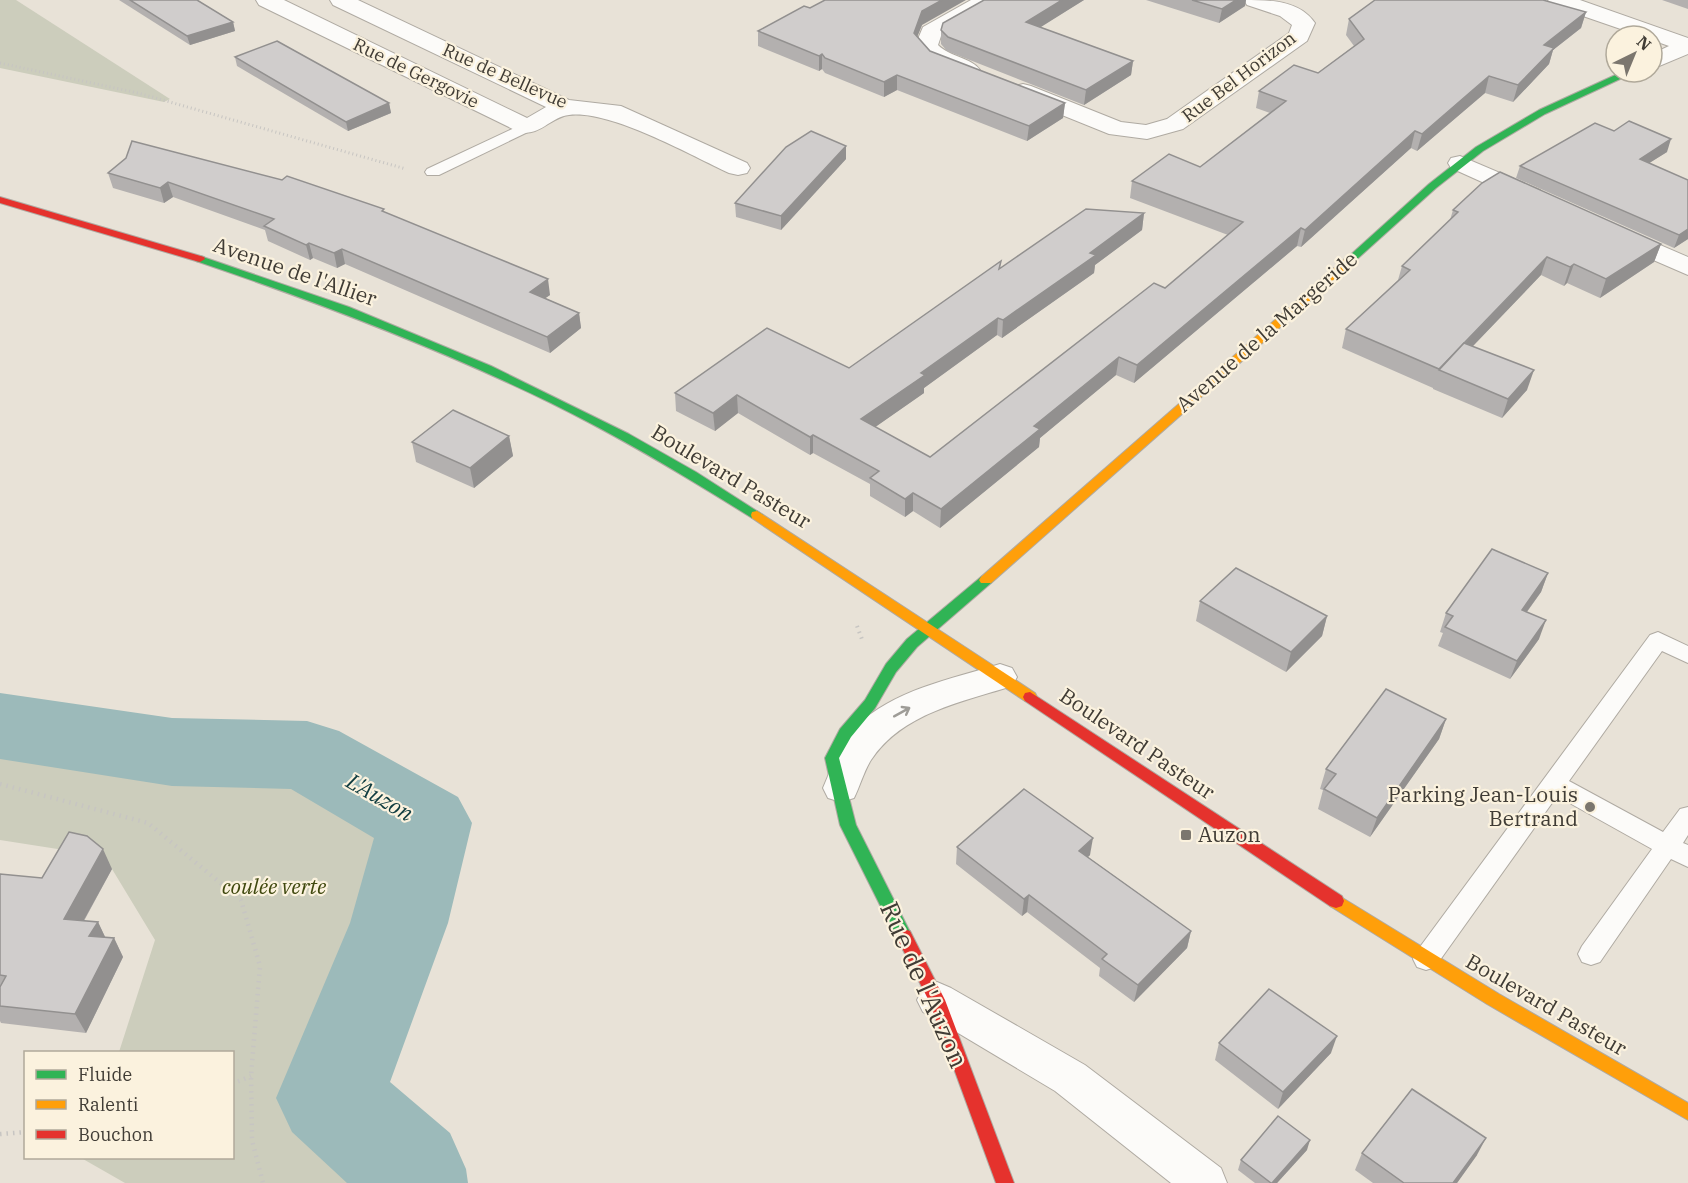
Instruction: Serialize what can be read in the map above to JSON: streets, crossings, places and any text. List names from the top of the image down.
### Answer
{
  "streets": {
    "main road": [
      "Avenue de l'Allier",
      "Avenue de la Margeride",
      "Boulevard Pasteur",
      "Rue de l'Auzon"
    ],
    "street": ["Rue de Gergovie", "Rue de Bellevue", "Rue Bel Horizon"]
  },
  "crossings": [
    ["Avenue de l'Allier", "Boulevard Pasteur"],
    ["Avenue de la Margeride", "Boulevard Pasteur"],
    ["Avenue de la Margeride", "Rue de l'Auzon"],
    ["Boulevard Pasteur", "Rue de l'Auzon"]
  ],
  "water": ["L'Auzon"],
  "parks": ["coulée verte"],
  "places": {
    "other": ["Parking Jean-Louis Bertrand"],
    "transit": ["Auzon"]
  },
  "legend": ["Fluide", "Ralenti", "Bouchon"],
  "north": "top right"
}
